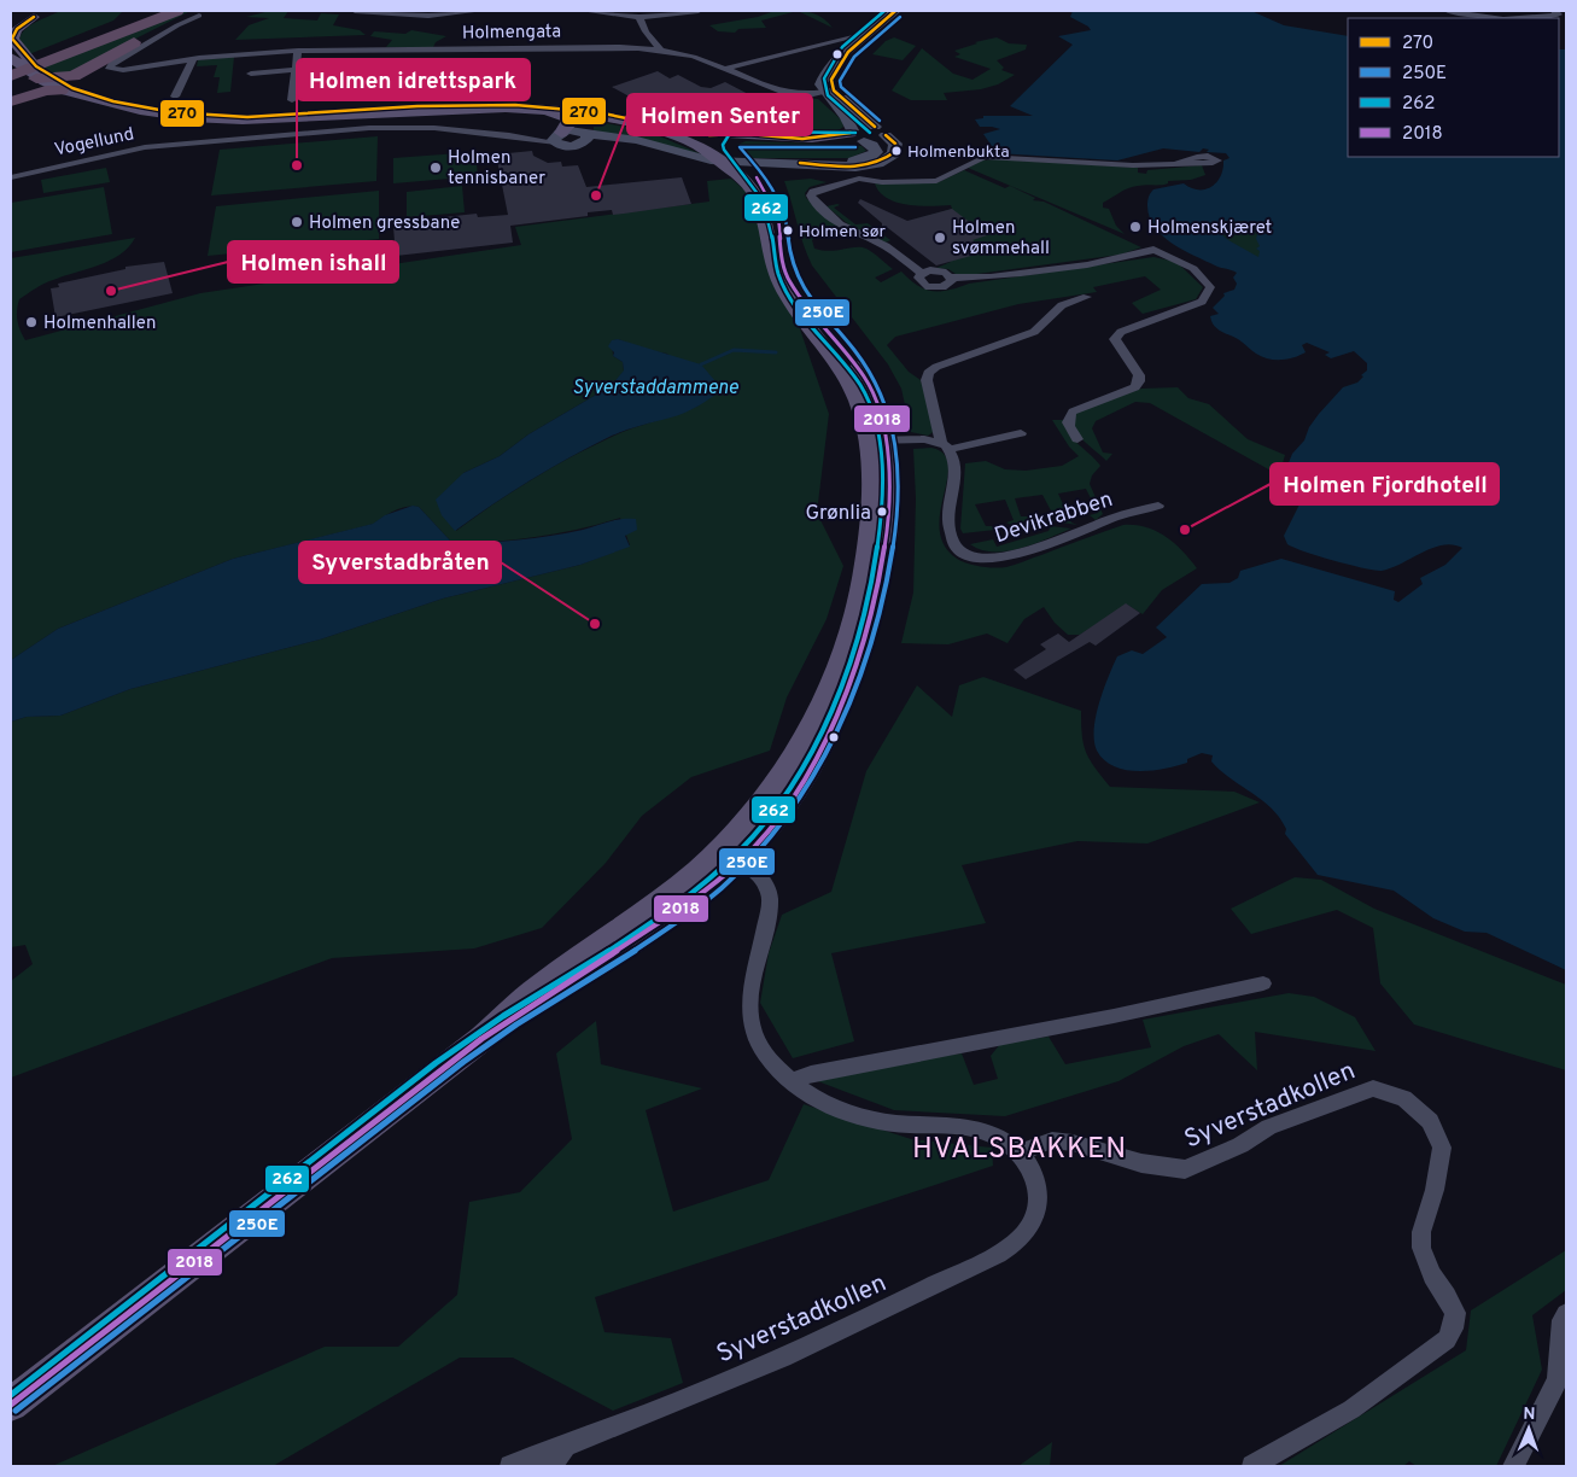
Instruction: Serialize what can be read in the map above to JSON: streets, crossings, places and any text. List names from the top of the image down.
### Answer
{
  "streets": {
    "street": [
      "Holmengata",
      "Vogellund",
      "Devikrabben",
      "Syverstadkollen"
    ]
  },
  "districts": ["HVALSBAKKEN"],
  "water": ["Syverstaddammene"],
  "places": [
    "Holmenbukta",
    "Holmen idrettspark",
    "Holmen tennisbaner",
    "Holmen Senter",
    "Holmen gressbane",
    "Holmenskjæret",
    "Holmen sør",
    "Holmen svømmehall",
    "Holmen ishall",
    "Holmenhallen",
    "Grønlia",
    "Holmen Fjordhotell",
    "Syverstadbråten"
  ],
  "lines": [
    "transit line 270",
    "transit line 262",
    "transit line 250E",
    "transit line 2018"
  ],
  "legend": [
    "270",
    "250E",
    "262",
    "2018"
  ],
  "north": "top"
}
